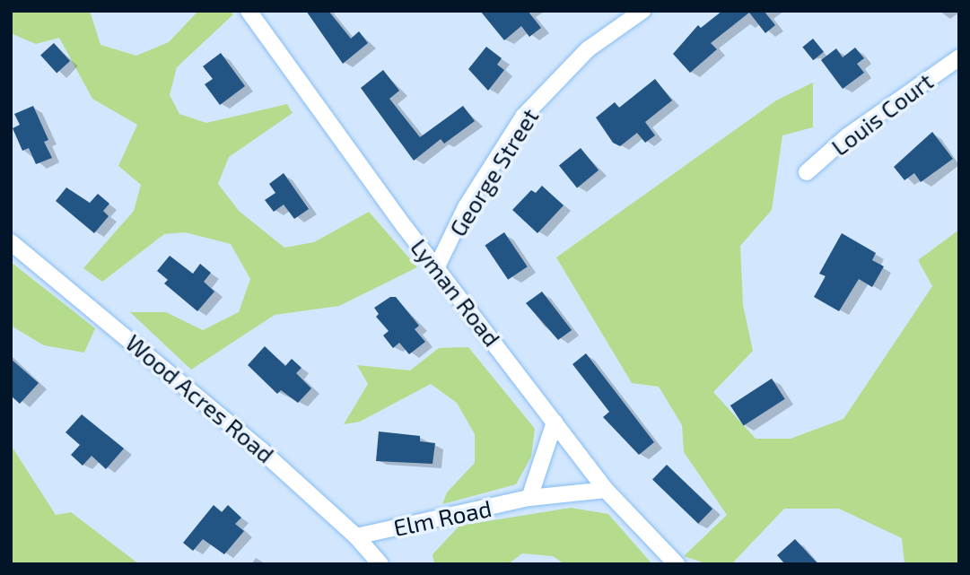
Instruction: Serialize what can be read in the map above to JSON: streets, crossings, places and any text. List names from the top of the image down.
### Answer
{
  "streets": {
    "street": [
      "Louis Court",
      "George Street",
      "Lyman Road",
      "Wood Acres Road",
      "Elm Road"
    ]
  },
  "crossings": [
    ["George Street", "Lyman Road"],
    ["Lyman Road", "Elm Road"],
    ["Wood Acres Road", "Elm Road"]
  ]
}
